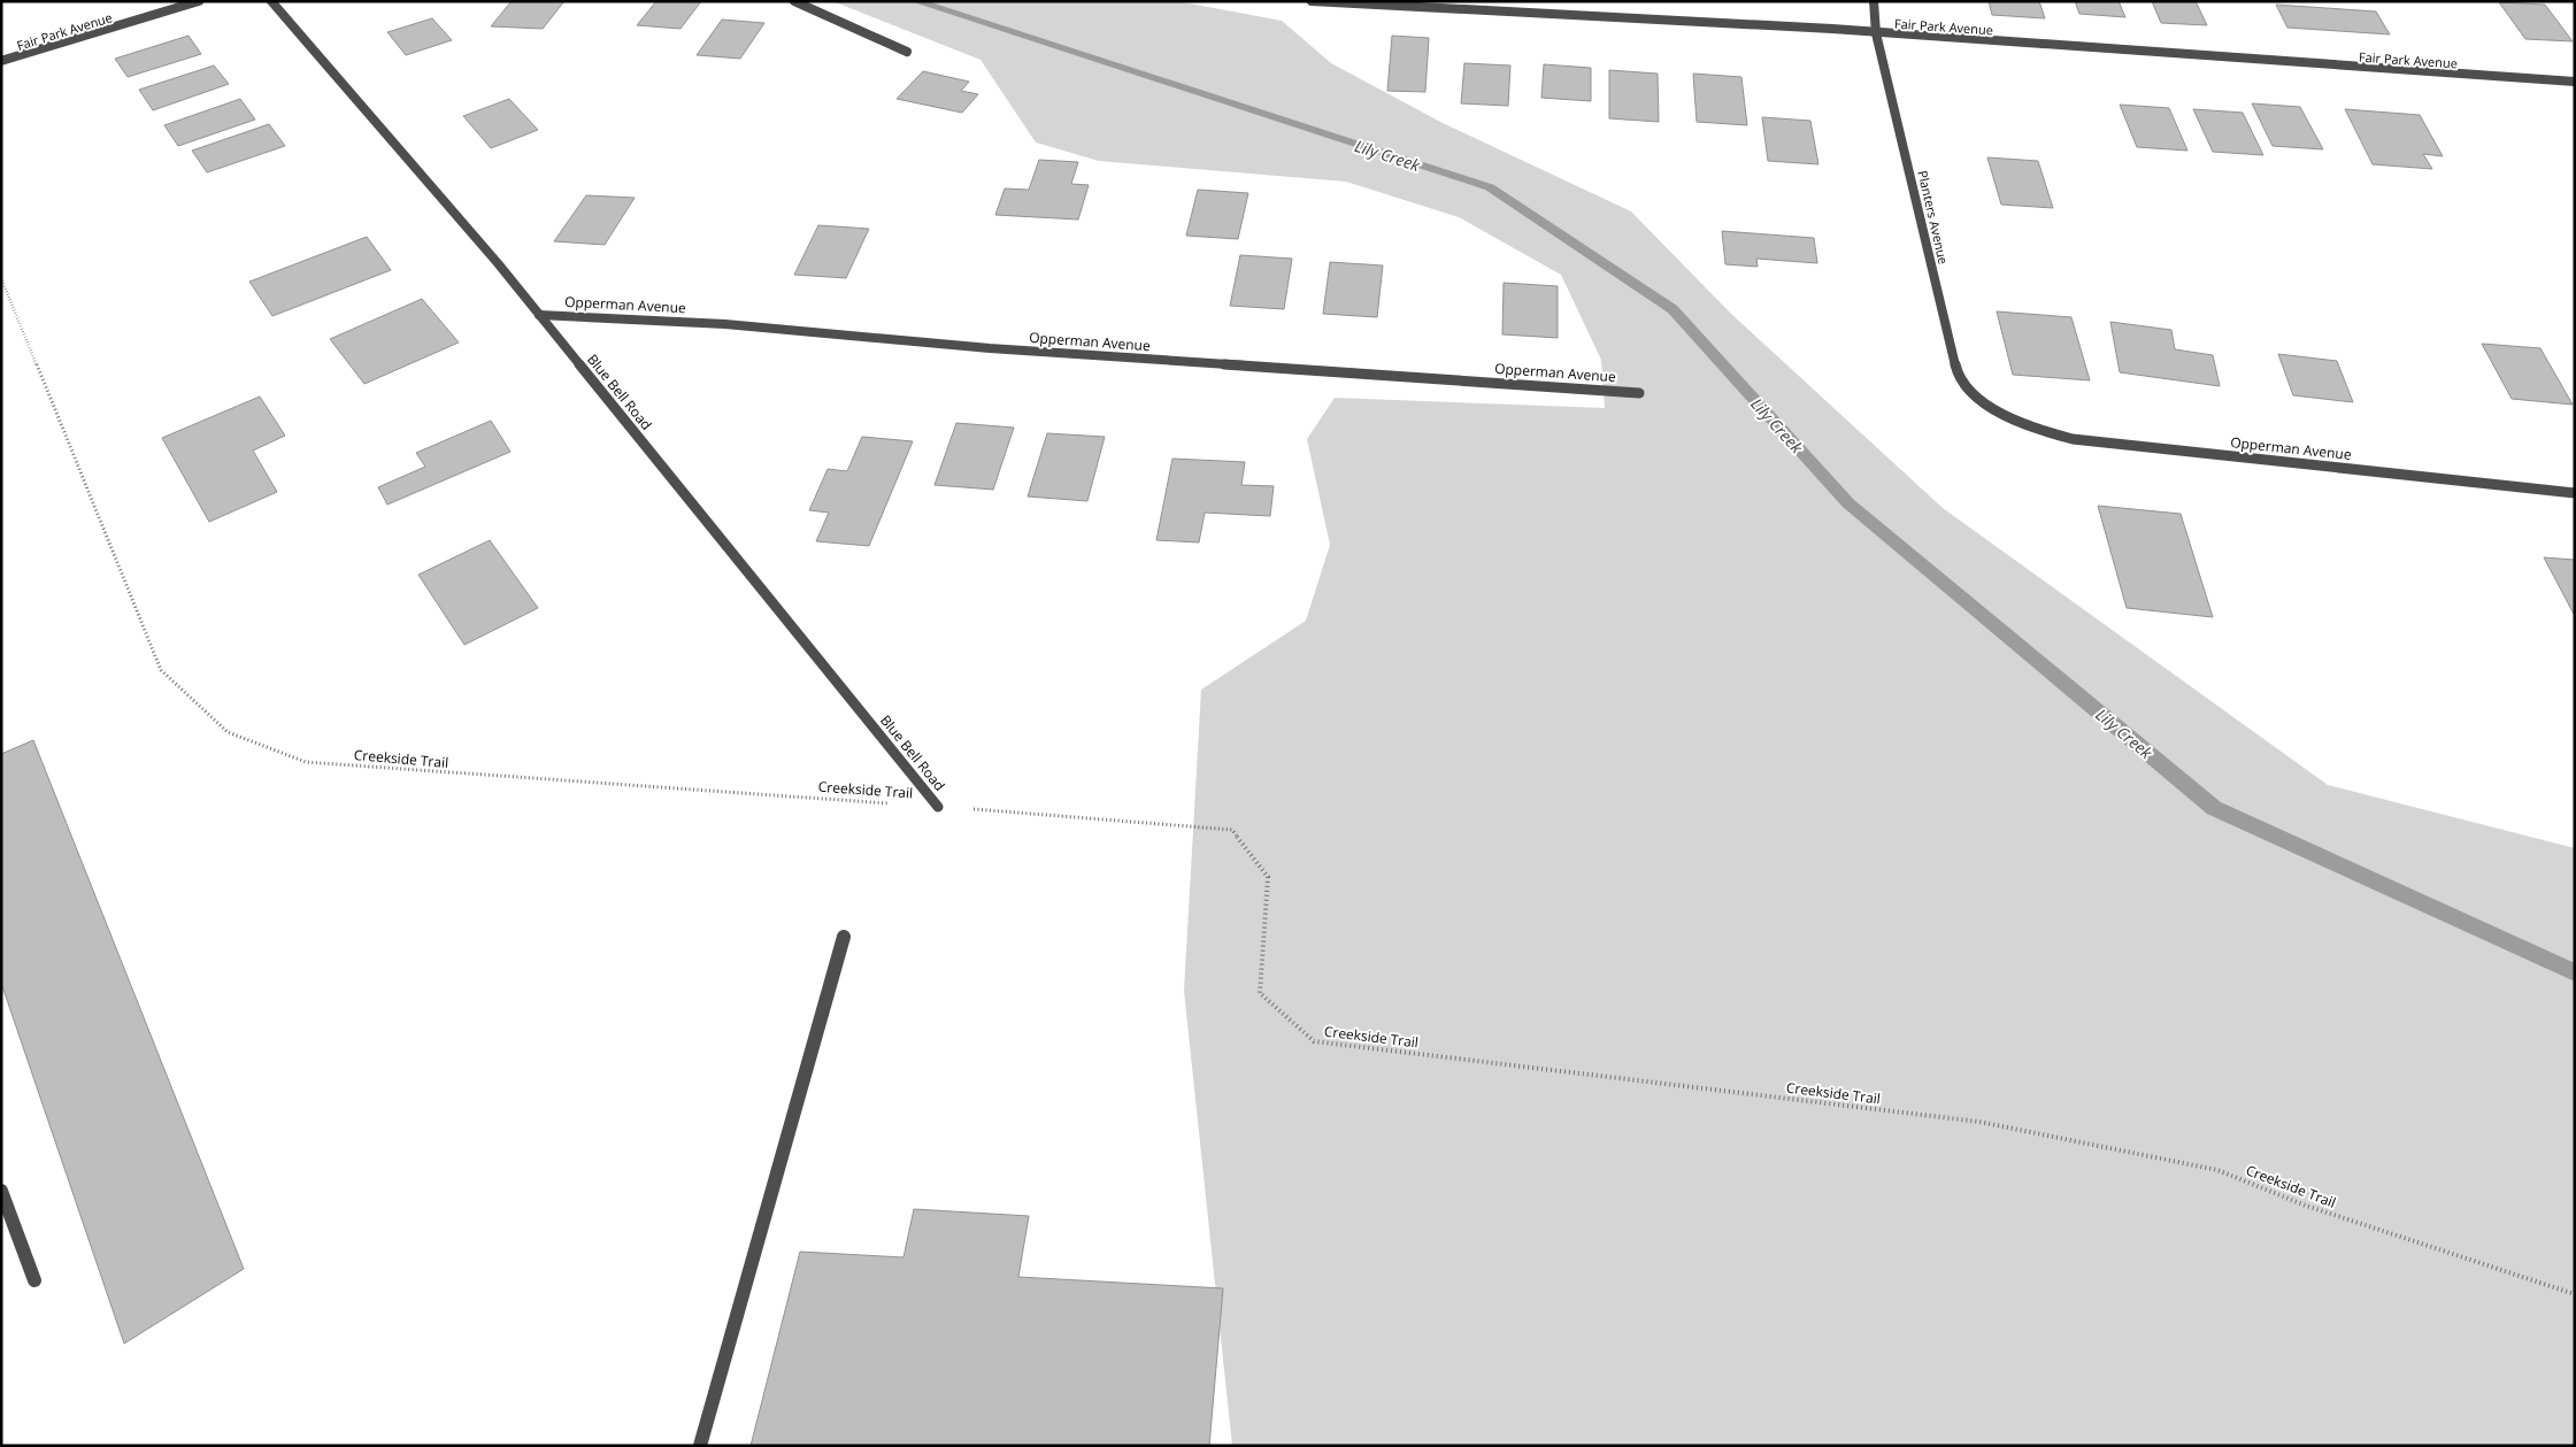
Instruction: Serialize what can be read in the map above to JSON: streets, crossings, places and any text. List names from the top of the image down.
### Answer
{
  "streets": {
    "street": [
      "Fair Park Avenue",
      "Planters Avenue",
      "Opperman Avenue",
      "Blue Bell Road"
    ],
    "path": ["Creekside Trail"]
  },
  "crossings": [
    ["Fair Park Avenue", "Planters Avenue"],
    ["Planters Avenue", "Opperman Avenue"],
    ["Opperman Avenue", "Blue Bell Road"],
    ["Blue Bell Road", "Creekside Trail"]
  ],
  "water": ["Lily Creek"]
}
